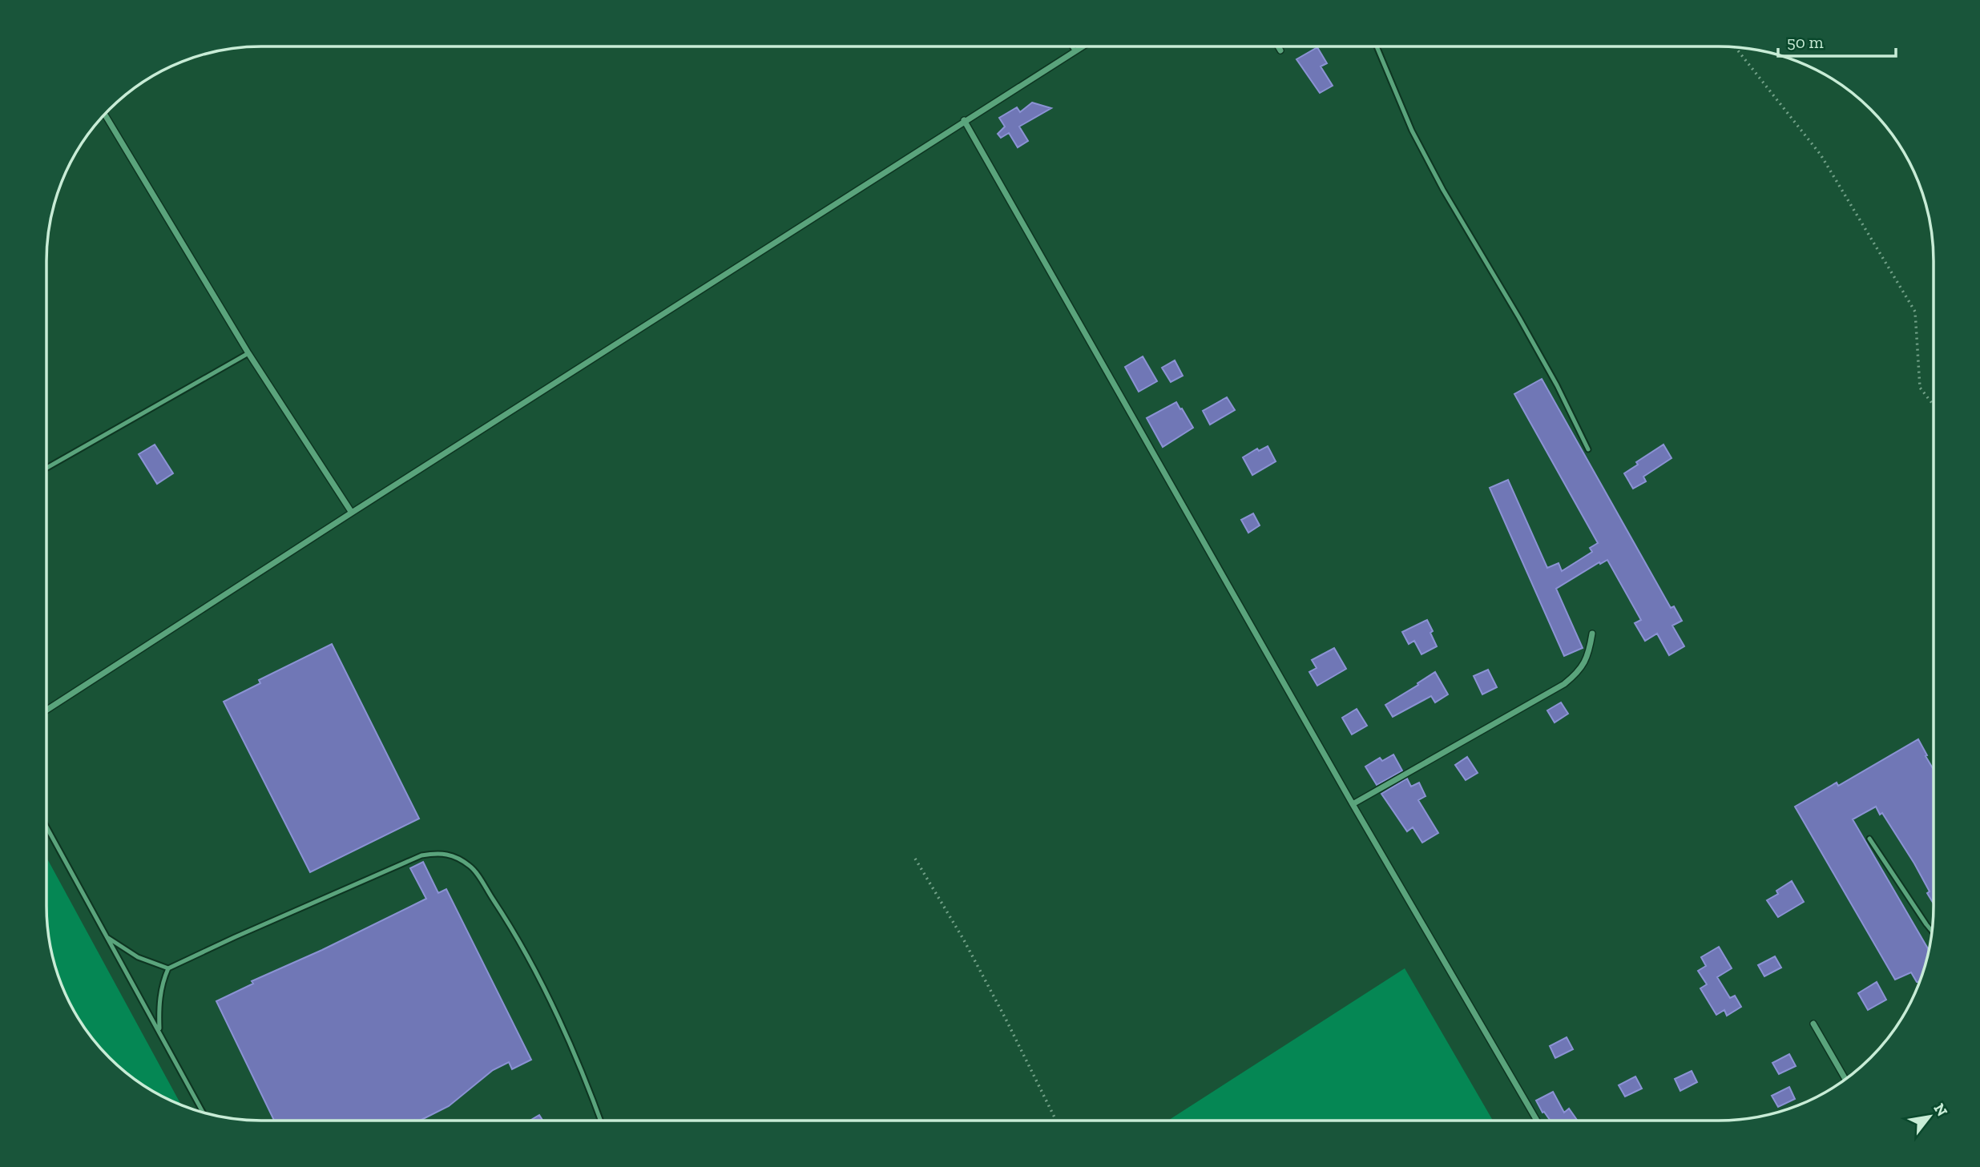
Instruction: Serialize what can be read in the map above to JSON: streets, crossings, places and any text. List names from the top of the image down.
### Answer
{
  "scale_bar": "50 m",
  "north": "top right"
}
